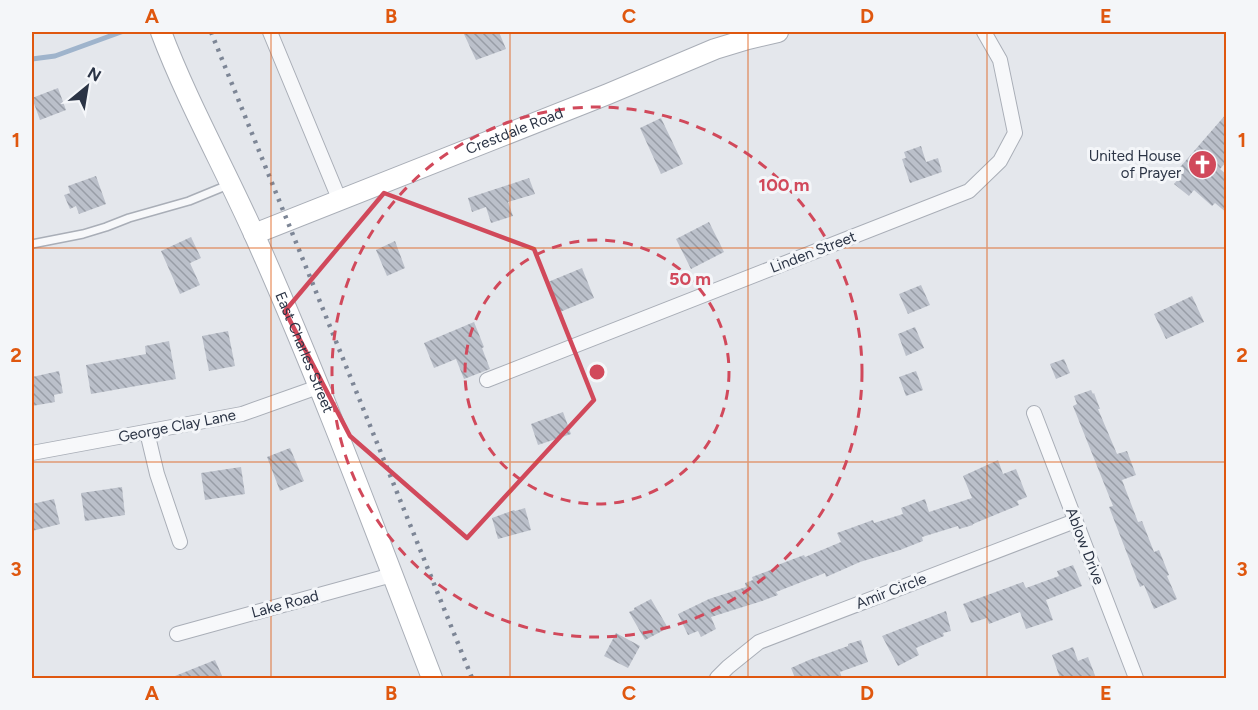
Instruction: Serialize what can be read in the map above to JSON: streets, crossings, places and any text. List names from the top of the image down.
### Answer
{
  "streets": {
    "street": [
      "Crestdale Road",
      "Linden Street",
      "East Charles Street",
      "George Clay Lane",
      "Ablow Drive",
      "Amir Circle",
      "Lake Road"
    ]
  },
  "crossings": [
    ["Crestdale Road", "East Charles Street"],
    ["East Charles Street", "George Clay Lane"],
    ["East Charles Street", "Lake Road"],
    ["Ablow Drive", "Amir Circle"]
  ],
  "places": {
    "church": ["United House of Prayer"]
  },
  "north": "top right",
  "grid": {
    "columns": [
      "A",
      "B",
      "C",
      "D",
      "E"
    ],
    "rows": ["1", "2", "3"]
  },
  "rings": ["100 m", "50 m"]
}
